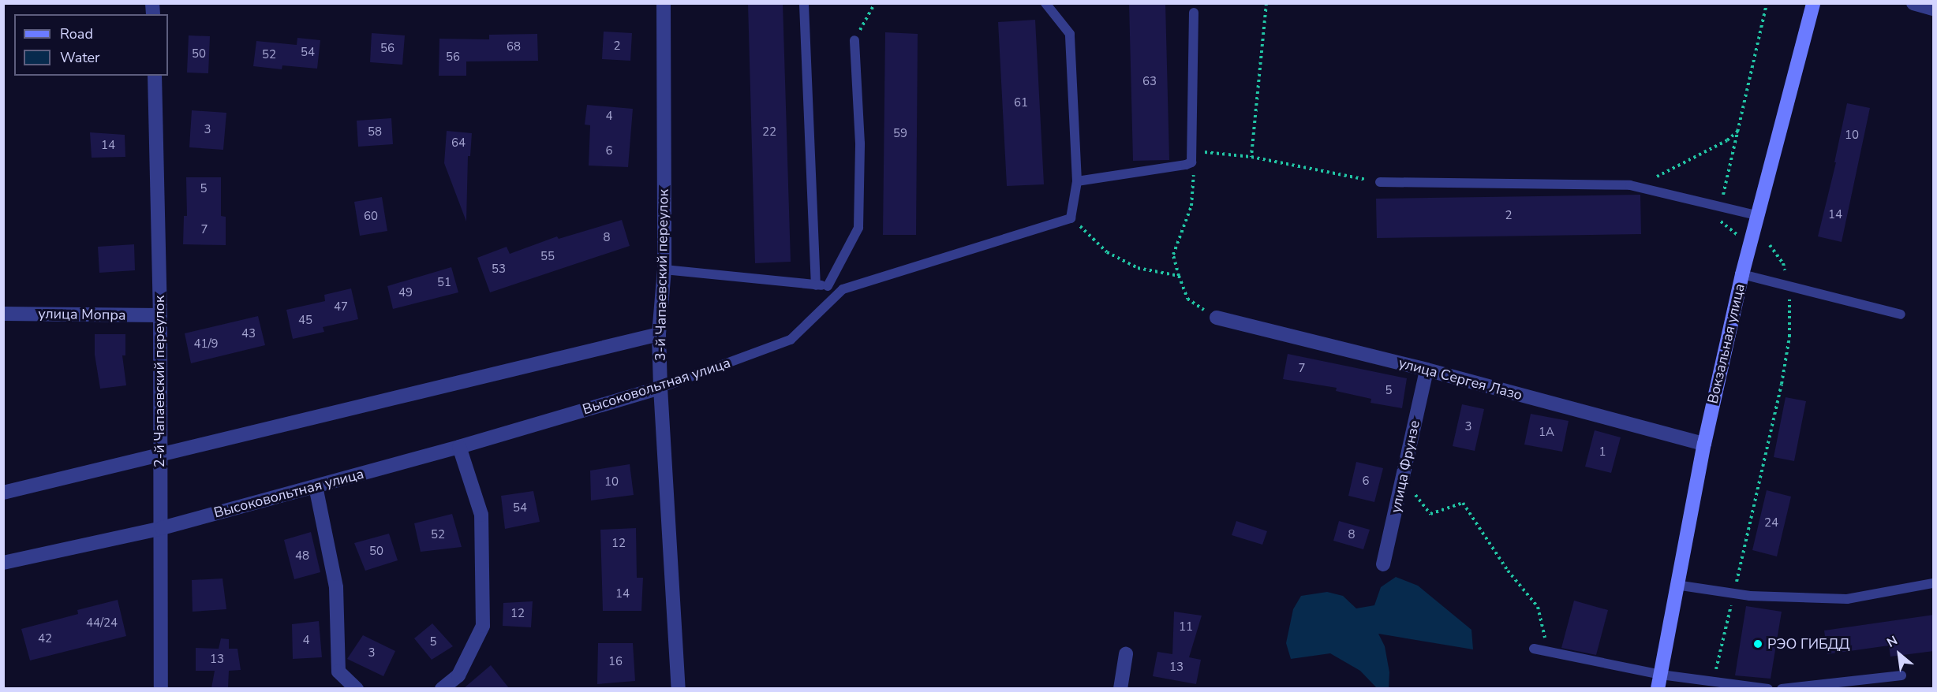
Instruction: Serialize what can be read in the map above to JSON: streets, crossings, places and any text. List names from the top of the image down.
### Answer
{
  "streets": {
    "main road": ["Вокзальная улица"],
    "street": [
      "3-й Чапаевский переулок",
      "улица Мопра",
      "улица Сергея Лазо",
      "2-й Чапаевский переулок",
      "Высоковольтная улица",
      "улица Фрунзе"
    ]
  },
  "crossings": [
    ["3-й Чапаевский переулок", "Высоковольтная улица"],
    ["улица Мопра", "2-й Чапаевский переулок"],
    ["Вокзальная улица", "улица Сергея Лазо"],
    ["улица Сергея Лазо", "улица Фрунзе"],
    ["2-й Чапаевский переулок", "Высоковольтная улица"]
  ],
  "places": ["РЭО ГИБДД"],
  "house_numbers": [
    "2",
    "68",
    "56",
    "54",
    "50",
    "52",
    "56",
    "63",
    "61",
    "4",
    "3",
    "58",
    "22",
    "59",
    "10",
    "64",
    "14",
    "6",
    "5",
    "14",
    "2",
    "60",
    "7",
    "8",
    "55",
    "53",
    "51",
    "49",
    "47",
    "45",
    "43",
    "41/9",
    "7",
    "5",
    "3",
    "1А",
    "1",
    "6",
    "10",
    "54",
    "24",
    "52",
    "8",
    "12",
    "50",
    "48",
    "14",
    "12",
    "44/24",
    "11",
    "42",
    "4",
    "5",
    "3",
    "13",
    "16",
    "13"
  ],
  "legend": ["Road", "Water"],
  "north": "top left"
}
